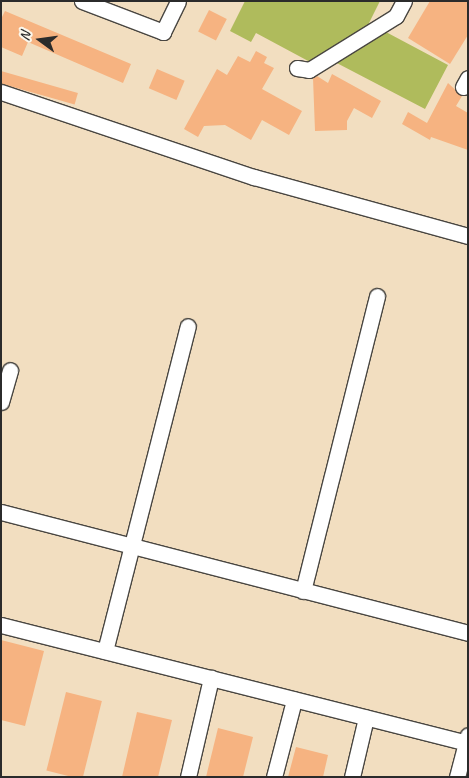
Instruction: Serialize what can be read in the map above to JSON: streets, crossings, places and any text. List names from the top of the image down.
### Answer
{
  "north": "left"
}
